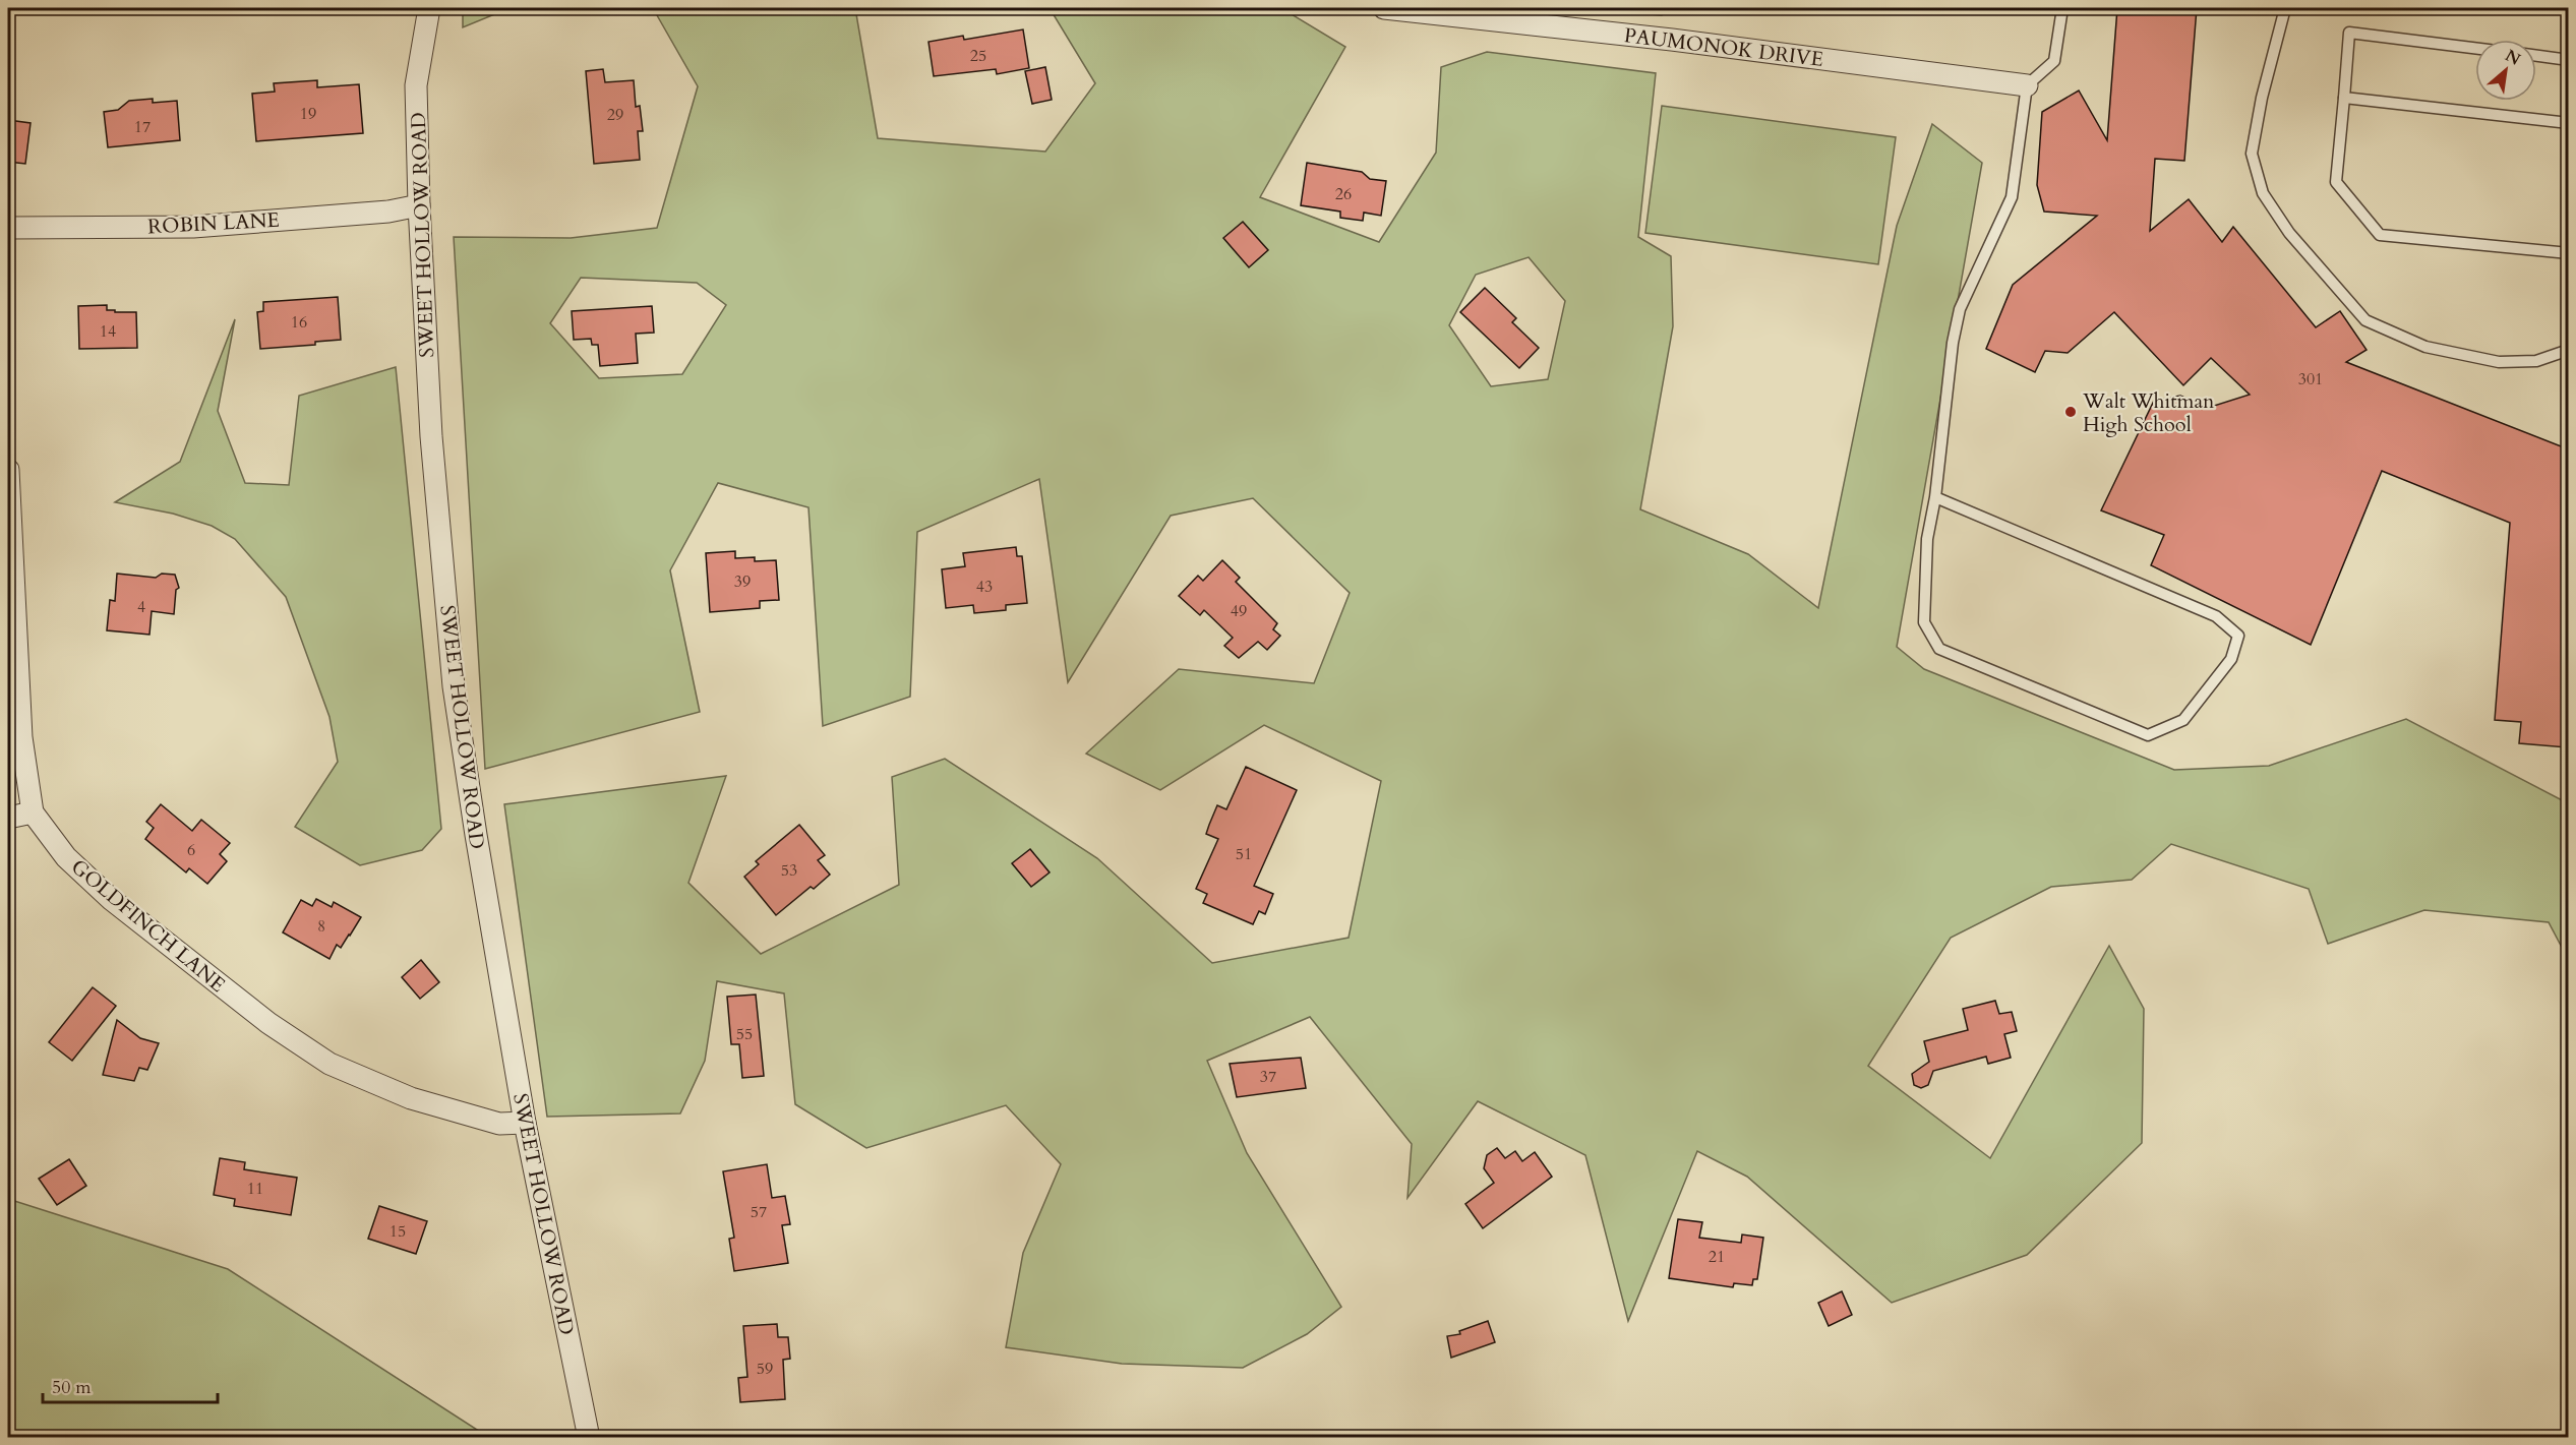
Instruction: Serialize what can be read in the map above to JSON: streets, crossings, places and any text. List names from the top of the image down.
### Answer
{
  "streets": {
    "street": [
      "PAUMONOK DRIVE",
      "ROBIN LANE",
      "SWEET HOLLOW ROAD",
      "GOLDFINCH LANE"
    ]
  },
  "crossings": [
    ["ROBIN LANE", "SWEET HOLLOW ROAD"],
    ["SWEET HOLLOW ROAD", "GOLDFINCH LANE"]
  ],
  "places": ["Walt Whitman High School"],
  "house_numbers": [
    "25",
    "19",
    "29",
    "17",
    "26",
    "16",
    "14",
    "301",
    "39",
    "43",
    "4",
    "49",
    "6",
    "51",
    "53",
    "8",
    "55",
    "37",
    "11",
    "57",
    "15",
    "21",
    "59"
  ],
  "scale_bar": "50 m",
  "north": "top right"
}
